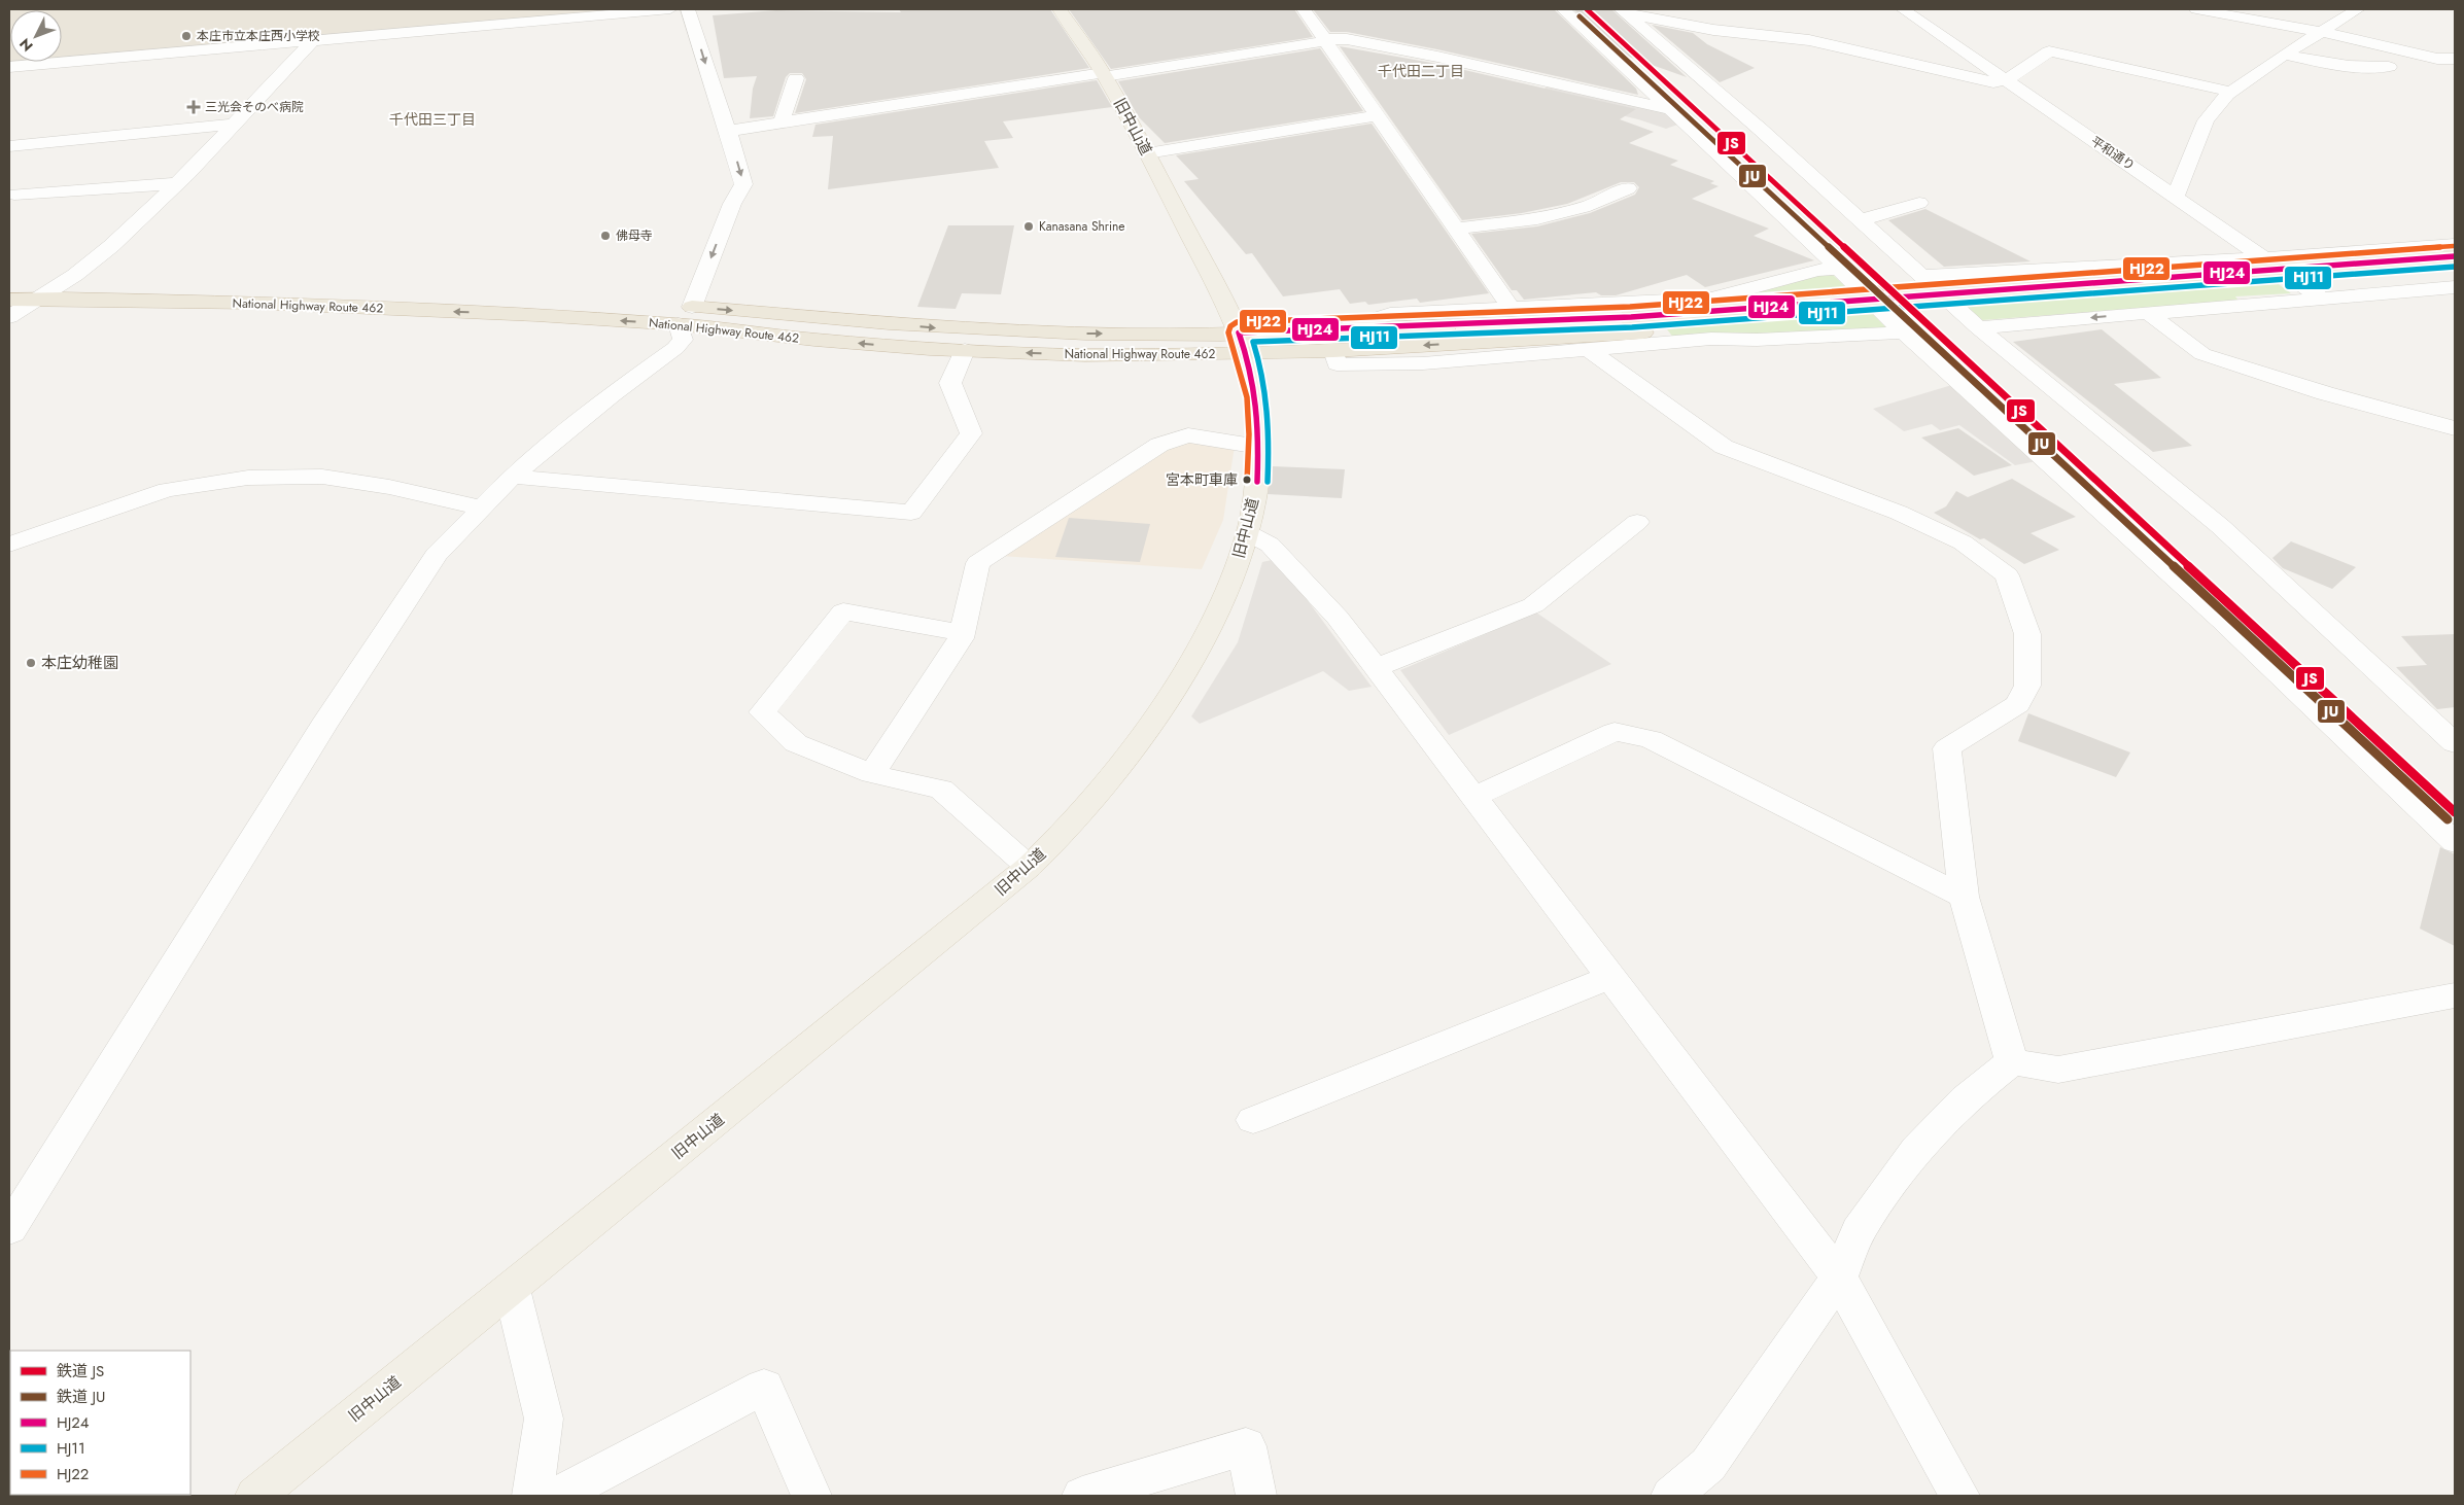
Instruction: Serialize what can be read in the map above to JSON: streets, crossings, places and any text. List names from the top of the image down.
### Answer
{
  "streets": {
    "highway": ["National Highway Route 462"],
    "main road": ["旧中山道"],
    "street": ["平和通り"]
  },
  "crossings": [
    ["旧中山道", "National Highway Route 462"]
  ],
  "districts": ["千代田二丁目", "千代田三丁目"],
  "places": {
    "other": [
      "本庄市立本庄西小学校",
      "Kanasana Shrine",
      "佛母寺",
      "宮本町車庫",
      "本庄幼稚園"
    ],
    "health": ["三光会そのべ病院"]
  },
  "lines": [
    "rail line JS",
    "rail line JU",
    "transit line HJ22",
    "transit line HJ24",
    "transit line HJ11"
  ],
  "legend": [
    "鉄道 JS",
    "鉄道 JU",
    "HJ24",
    "HJ11",
    "HJ22"
  ],
  "north": "bottom left"
}
